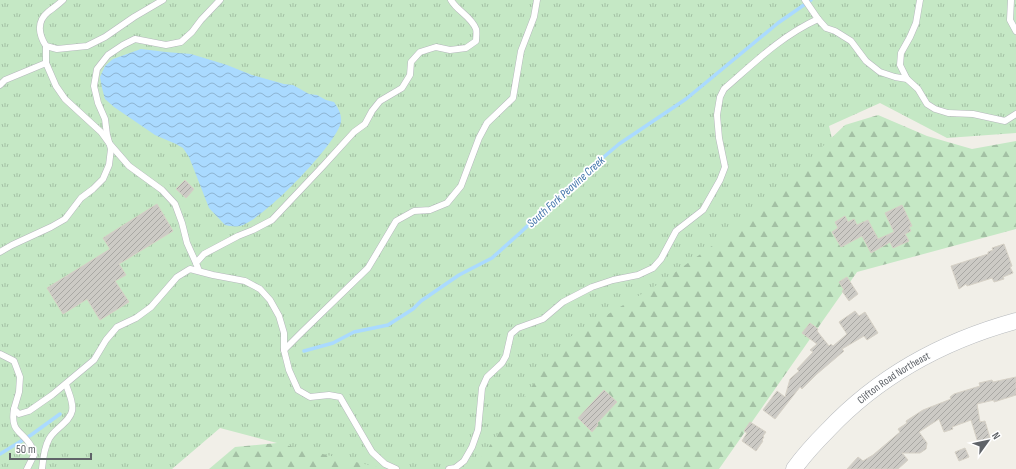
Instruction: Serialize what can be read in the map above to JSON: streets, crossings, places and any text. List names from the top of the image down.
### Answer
{
  "streets": {
    "street": ["Clifton Road Northeast"]
  },
  "water": ["South Fork Peavine Creek"],
  "scale_bar": "50 m",
  "north": "top right"
}
